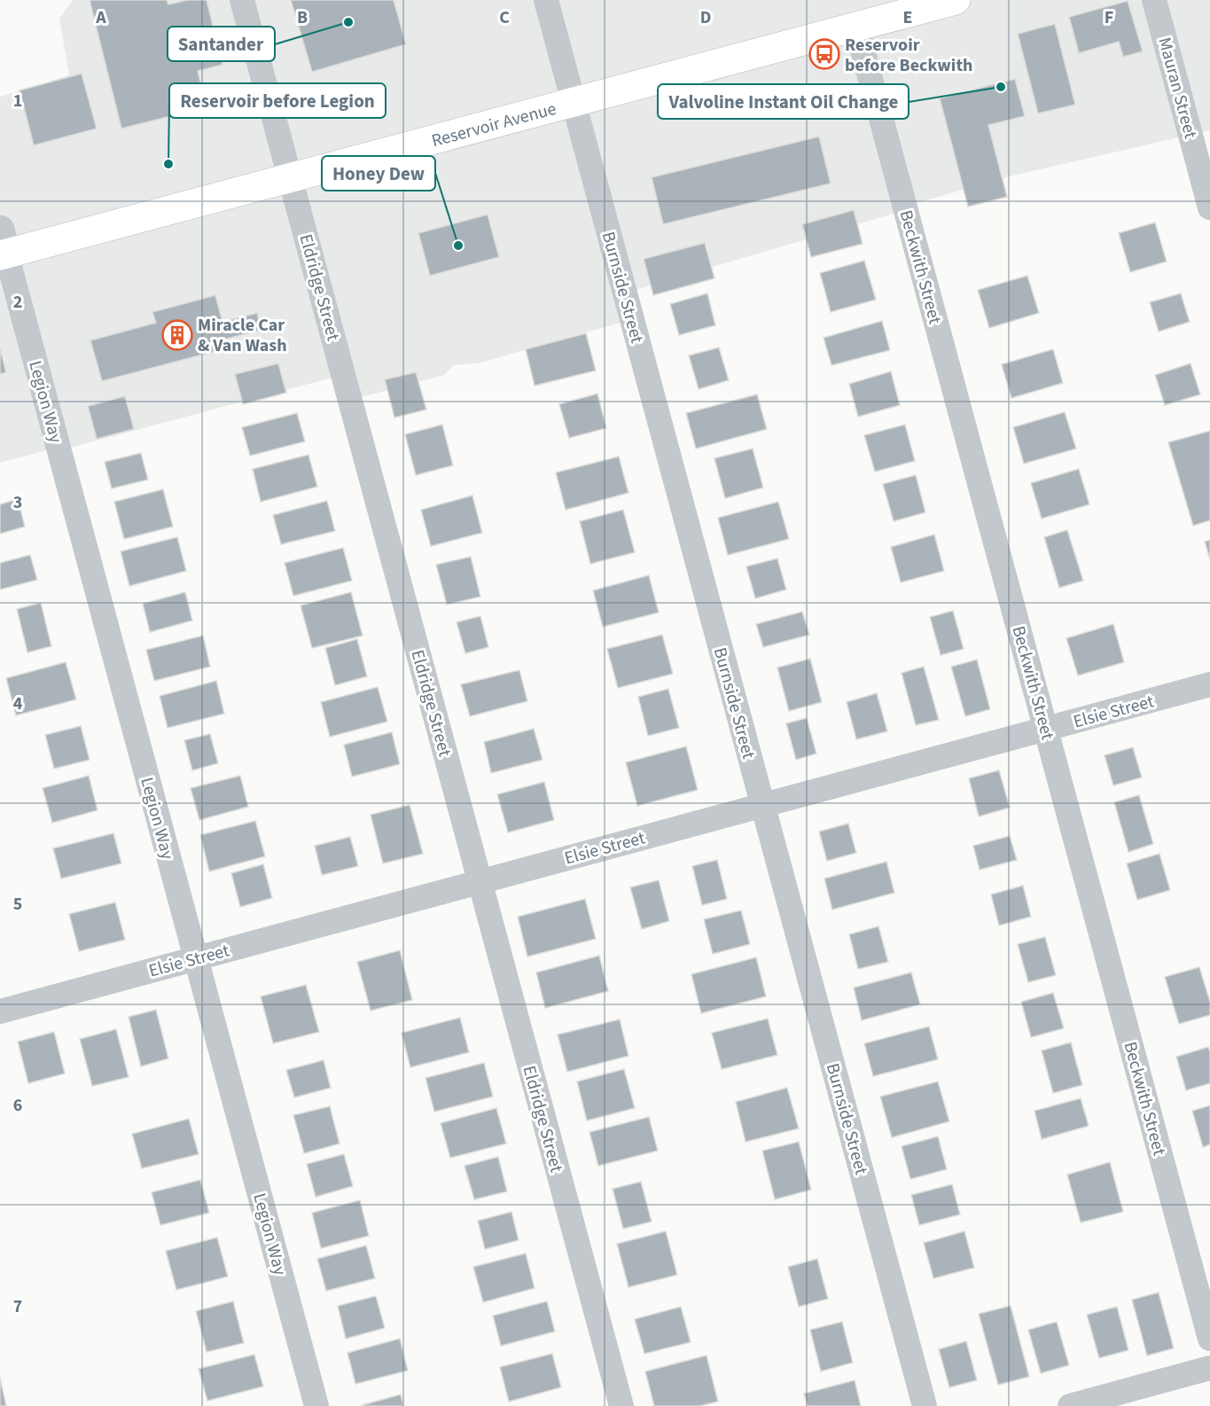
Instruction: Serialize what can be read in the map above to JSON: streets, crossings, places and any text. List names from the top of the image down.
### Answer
{
  "streets": {
    "main road": ["Reservoir Avenue"],
    "street": [
      "Mauran Street",
      "Beckwith Street",
      "Eldridge Street",
      "Burnside Street",
      "Legion Way",
      "Elsie Street"
    ]
  },
  "crossings": [
    ["Reservoir Avenue", "Beckwith Street"],
    ["Reservoir Avenue", "Eldridge Street"],
    ["Reservoir Avenue", "Burnside Street"],
    ["Reservoir Avenue", "Legion Way"],
    ["Beckwith Street", "Elsie Street"],
    ["Eldridge Street", "Elsie Street"],
    ["Burnside Street", "Elsie Street"],
    ["Legion Way", "Elsie Street"]
  ],
  "places": {
    "other": [
      "Santander",
      "Valvoline Instant Oil Change",
      "Reservoir before Legion",
      "Honey Dew"
    ],
    "bus stop": ["Reservoir before Beckwith"],
    "building": ["Miracle Car & Van Wash"]
  },
  "grid": {
    "columns": [
      "A",
      "B",
      "C",
      "D",
      "E",
      "F"
    ],
    "rows": [
      "1",
      "2",
      "3",
      "4",
      "5",
      "6",
      "7"
    ]
  }
}
